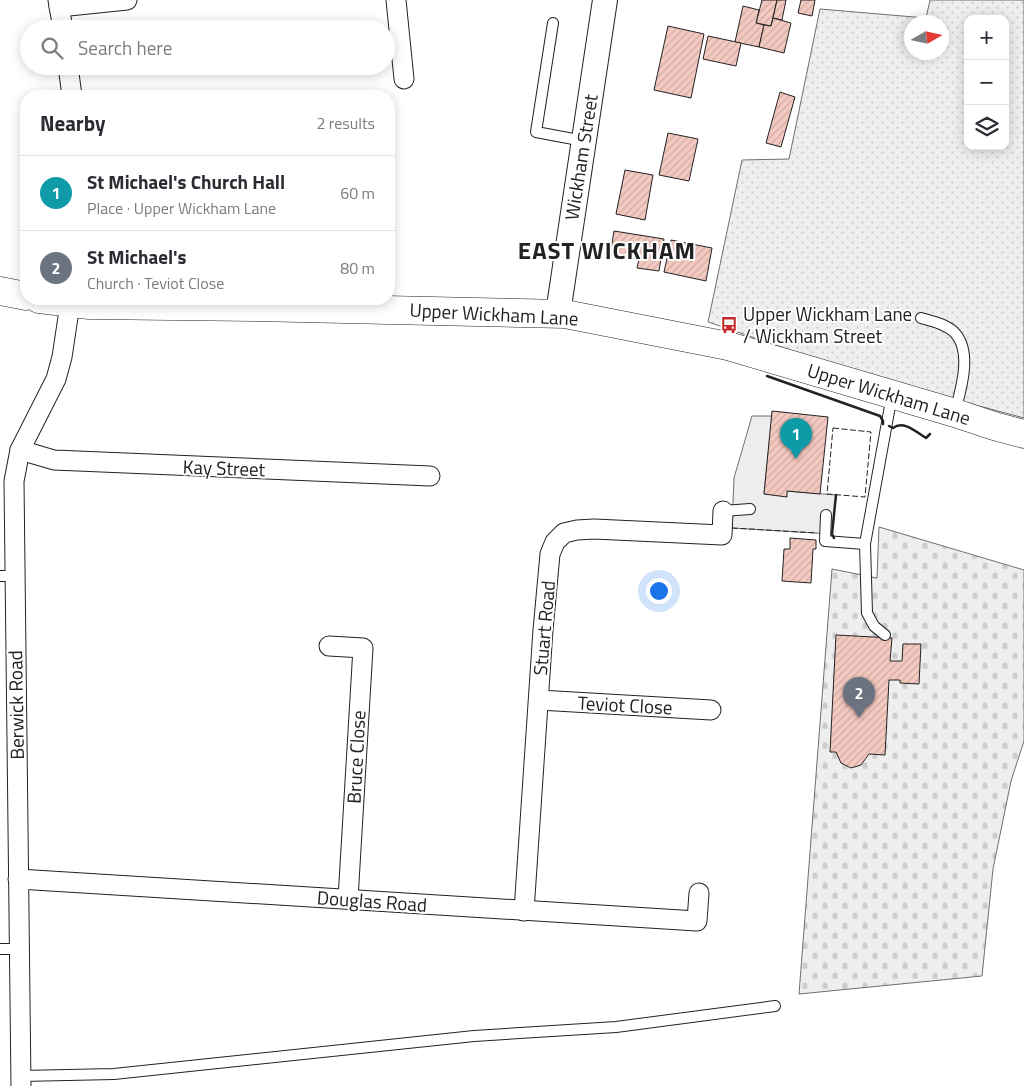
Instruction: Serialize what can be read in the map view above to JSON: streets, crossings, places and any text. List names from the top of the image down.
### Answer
{
  "streets": {
    "main road": ["Upper Wickham Lane"],
    "street": [
      "Wickham Street",
      "Kay Street",
      "Stuart Road",
      "Berwick Road",
      "Teviot Close",
      "Bruce Close",
      "Douglas Road"
    ]
  },
  "crossings": [
    ["Wickham Street", "Upper Wickham Lane"],
    ["Kay Street", "Berwick Road"],
    ["Stuart Road", "Teviot Close"],
    ["Stuart Road", "Douglas Road"],
    ["Berwick Road", "Douglas Road"],
    ["Bruce Close", "Douglas Road"]
  ],
  "districts": ["EAST WICKHAM"],
  "places": {
    "bus stop": ["Upper Wickham Lane / Wickham Street"]
  },
  "north": "right",
  "page": {
    "map_buttons": ["+", "−"],
    "search": "Search here",
    "heading": ["Nearby", "2 results"],
    "list": [
      {
        "mark": "1",
        "name": "St Michael's Church Hall",
        "note": "Place · Upper Wickham Lane",
        "value": "60 m"
      },
      {
        "mark": "2",
        "name": "St Michael's",
        "note": "Church · Teviot Close",
        "value": "80 m"
      }
    ],
    "pins": ["1", "2"]
  }
}
